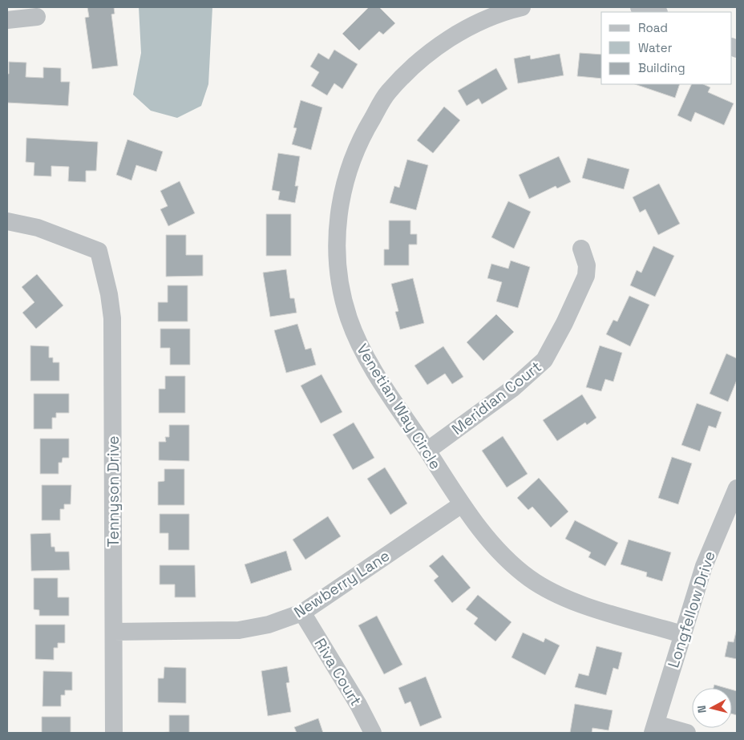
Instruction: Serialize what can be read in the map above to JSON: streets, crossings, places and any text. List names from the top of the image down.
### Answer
{
  "streets": {
    "street": [
      "Meridian Court",
      "Venetian Way Circle",
      "Tennyson Drive",
      "Newberry Lane",
      "Longfellow Drive",
      "Riva Court"
    ]
  },
  "crossings": [
    ["Meridian Court", "Venetian Way Circle"],
    ["Venetian Way Circle", "Newberry Lane"],
    ["Venetian Way Circle", "Longfellow Drive"],
    ["Tennyson Drive", "Newberry Lane"],
    ["Newberry Lane", "Riva Court"]
  ],
  "legend": ["Road", "Water", "Building"],
  "north": "left"
}
